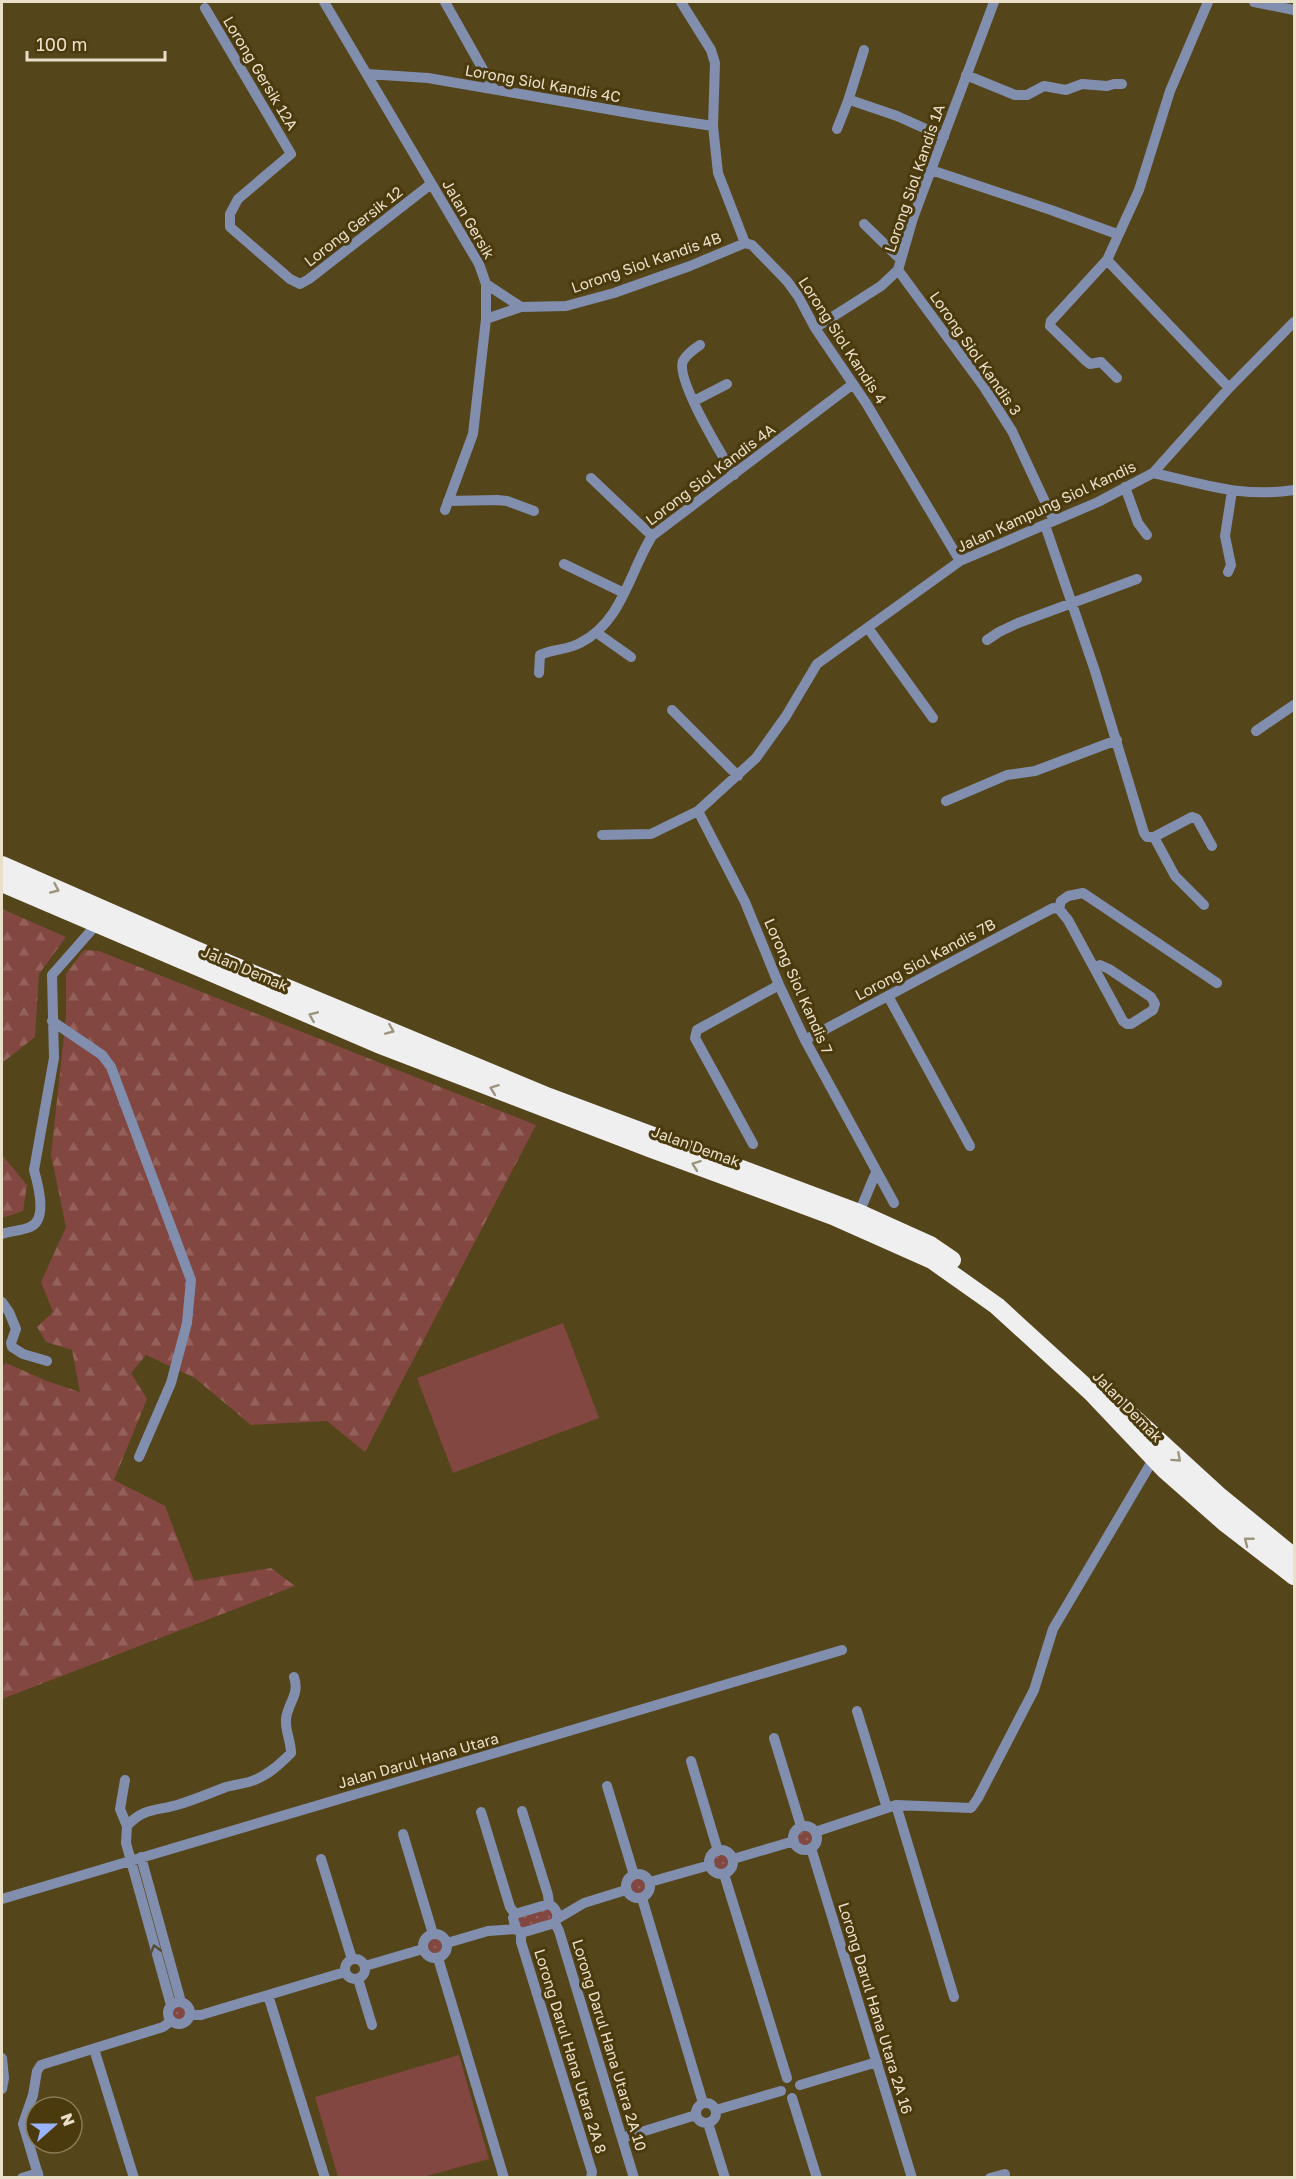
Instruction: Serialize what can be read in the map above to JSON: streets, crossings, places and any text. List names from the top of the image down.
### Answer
{
  "streets": {
    "highway": ["Jalan Demak"],
    "street": [
      "Lorong Gersik 12A",
      "Lorong Siol Kandis 4C",
      "Lorong Siol Kandis 1A",
      "Jalan Gersik",
      "Lorong Gersik 12",
      "Lorong Siol Kandis 4B",
      "Lorong Siol Kandis 4",
      "Lorong Siol Kandis 3",
      "Lorong Siol Kandis 4A",
      "Jalan Kampung Siol Kandis",
      "Lorong Siol Kandis 7B",
      "Lorong Siol Kandis 7",
      "Jalan Darul Hana Utara",
      "Lorong Darul Hana Utara 2A 16",
      "Lorong Darul Hana Utara 2A 10",
      "Lorong Darul Hana Utara 2A 8"
    ]
  },
  "crossings": [
    ["Lorong Gersik 12A", "Lorong Gersik 12"],
    ["Lorong Siol Kandis 4C", "Jalan Gersik"],
    ["Lorong Siol Kandis 1A", "Lorong Siol Kandis 4"],
    ["Lorong Siol Kandis 1A", "Lorong Siol Kandis 3"],
    ["Jalan Gersik", "Lorong Gersik 12"],
    ["Lorong Siol Kandis 4B", "Lorong Siol Kandis 4"],
    ["Lorong Siol Kandis 4", "Lorong Siol Kandis 4A"],
    ["Lorong Siol Kandis 4", "Jalan Kampung Siol Kandis"],
    ["Lorong Siol Kandis 3", "Jalan Kampung Siol Kandis"],
    ["Jalan Kampung Siol Kandis", "Lorong Siol Kandis 7"],
    ["Lorong Siol Kandis 7B", "Lorong Siol Kandis 7"]
  ],
  "scale_bar": "100 m",
  "north": "right"
}
